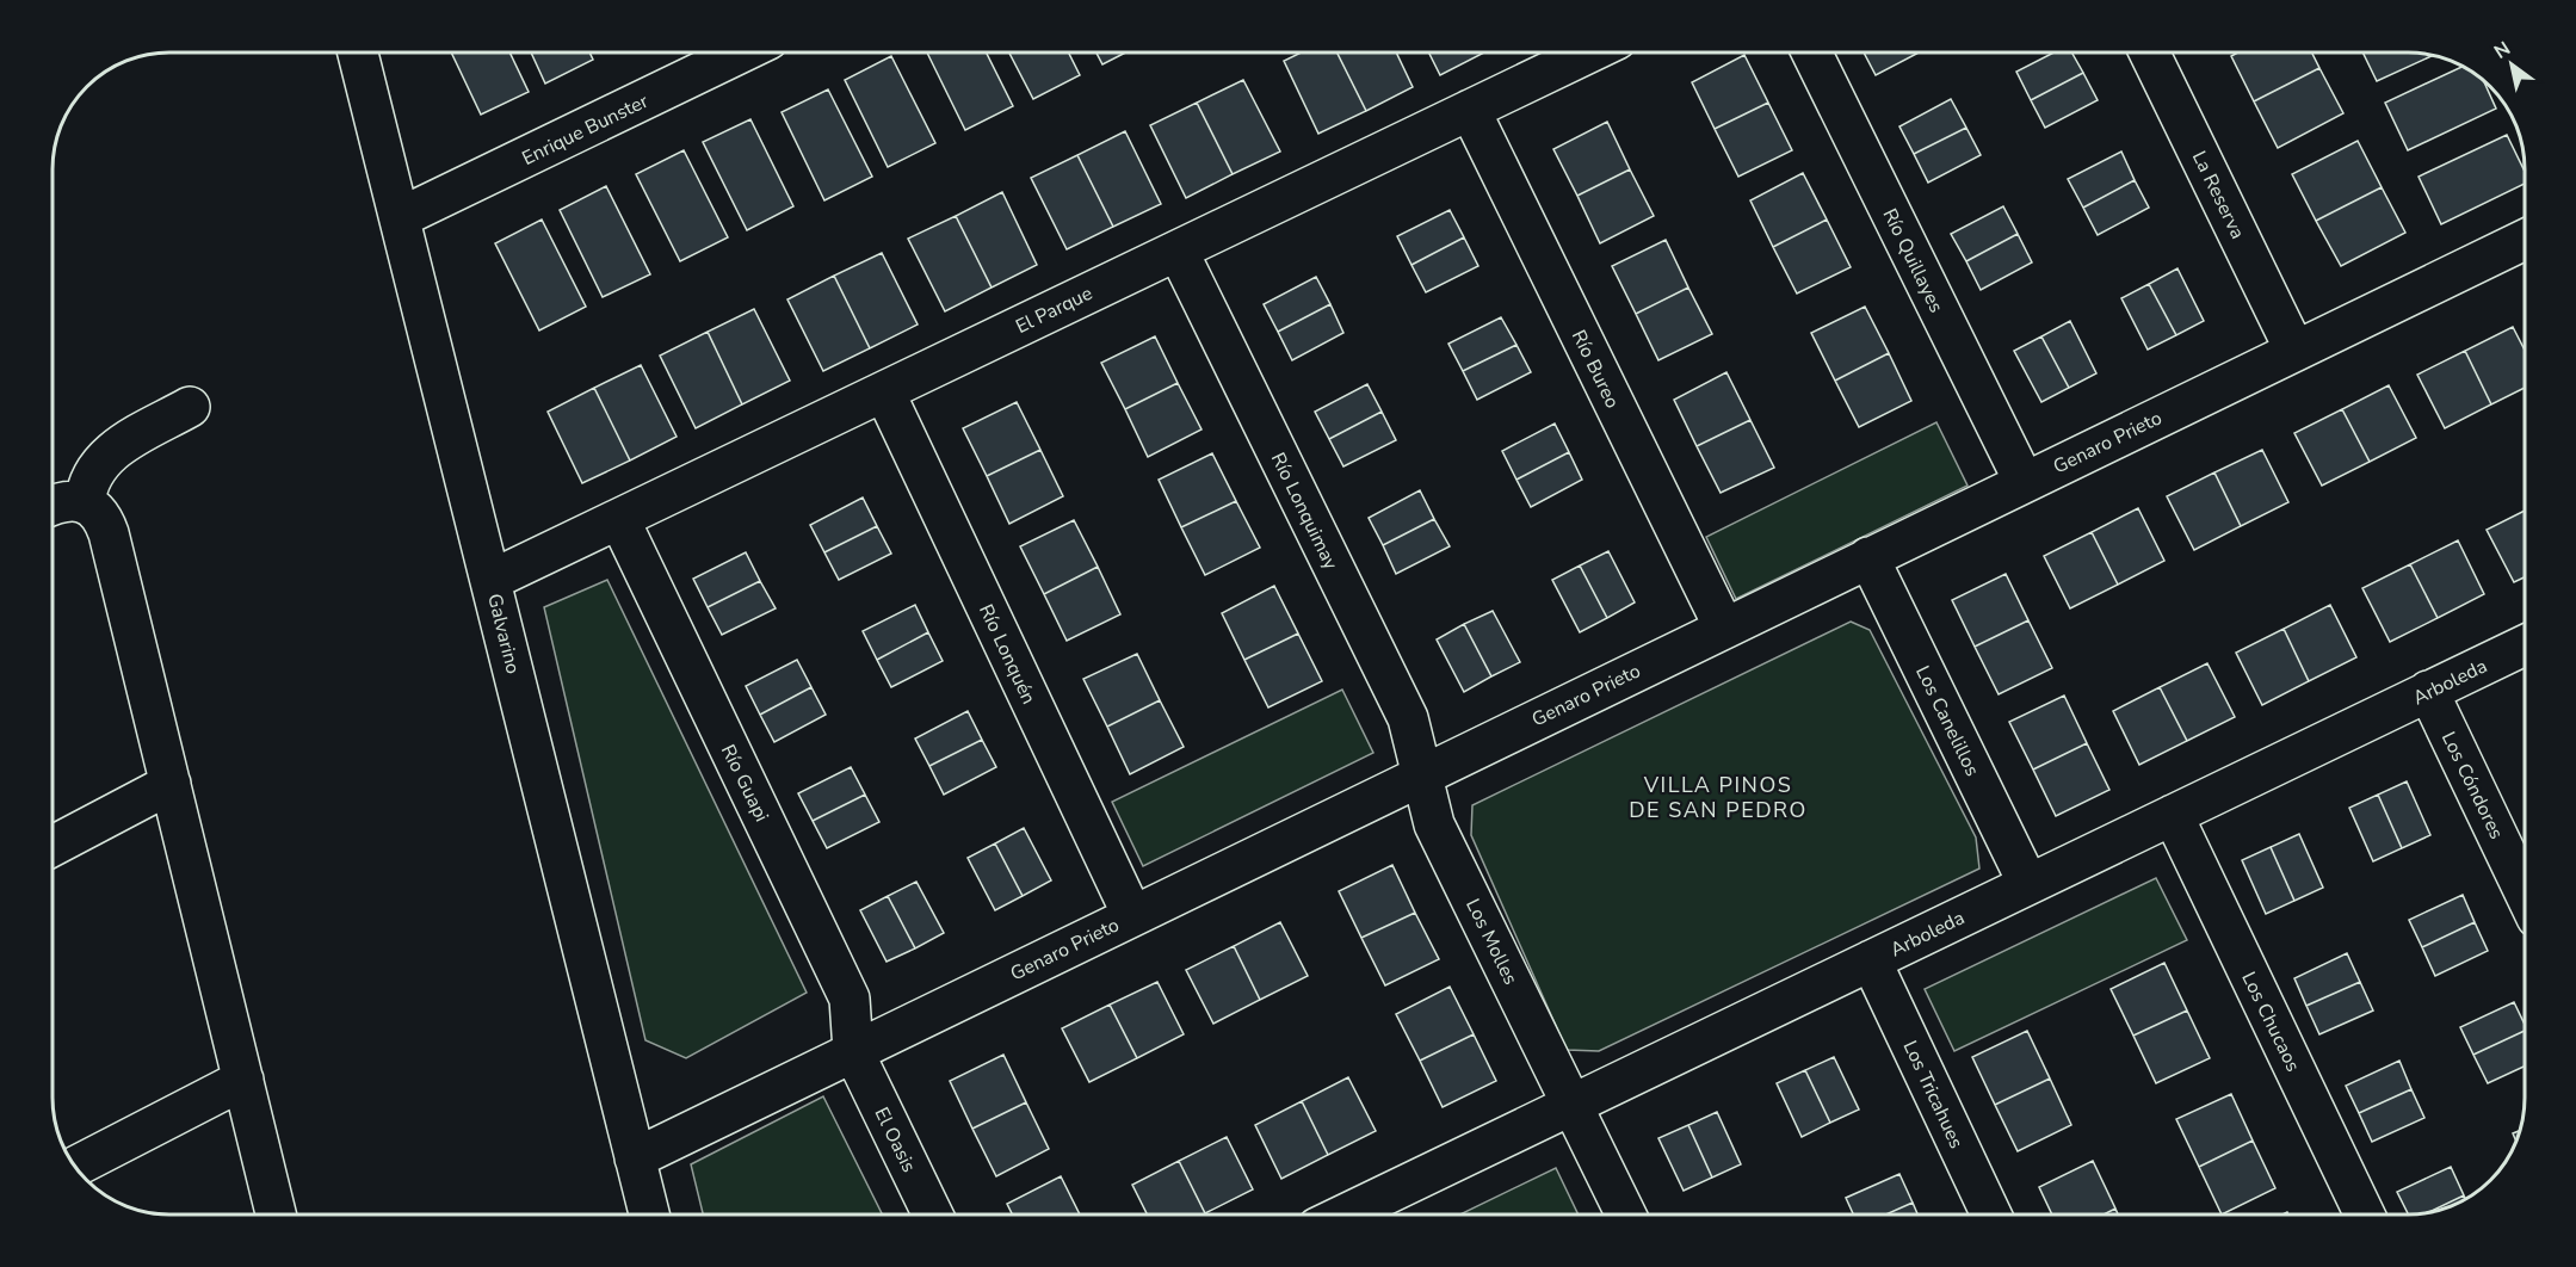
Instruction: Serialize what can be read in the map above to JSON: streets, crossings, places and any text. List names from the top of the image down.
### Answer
{
  "streets": {
    "street": [
      "Enrique Bunster",
      "La Reserva",
      "Río Quillayes",
      "El Parque",
      "Río Bureo",
      "Genaro Prieto",
      "Río Lonquimay",
      "Galvarino",
      "Río Lonquén",
      "Arboleda",
      "Los Canelillos",
      "Río Guapi",
      "Los Cóndores",
      "Los Molles",
      "Los Chucaos",
      "Los Tricahues",
      "El Oasis"
    ]
  },
  "crossings": [
    ["Enrique Bunster", "Galvarino"],
    ["La Reserva", "Genaro Prieto"],
    ["Río Quillayes", "Genaro Prieto"],
    ["El Parque", "Río Bureo"],
    ["El Parque", "Río Lonquimay"],
    ["El Parque", "Galvarino"],
    ["El Parque", "Río Lonquén"],
    ["El Parque", "Río Guapi"],
    ["Río Bureo", "Genaro Prieto"],
    ["Genaro Prieto", "Río Lonquimay"],
    ["Genaro Prieto", "Galvarino"],
    ["Genaro Prieto", "Río Lonquén"],
    ["Genaro Prieto", "Los Canelillos"],
    ["Genaro Prieto", "Río Guapi"],
    ["Genaro Prieto", "Los Molles"],
    ["Genaro Prieto", "El Oasis"],
    ["Río Lonquimay", "Los Molles"],
    ["Arboleda", "Los Canelillos"],
    ["Arboleda", "Los Cóndores"],
    ["Arboleda", "Los Molles"],
    ["Arboleda", "Los Chucaos"],
    ["Arboleda", "Los Tricahues"],
    ["Río Guapi", "El Oasis"]
  ],
  "districts": ["VILLA PINOS DE SAN PEDRO"],
  "north": "top left"
}
